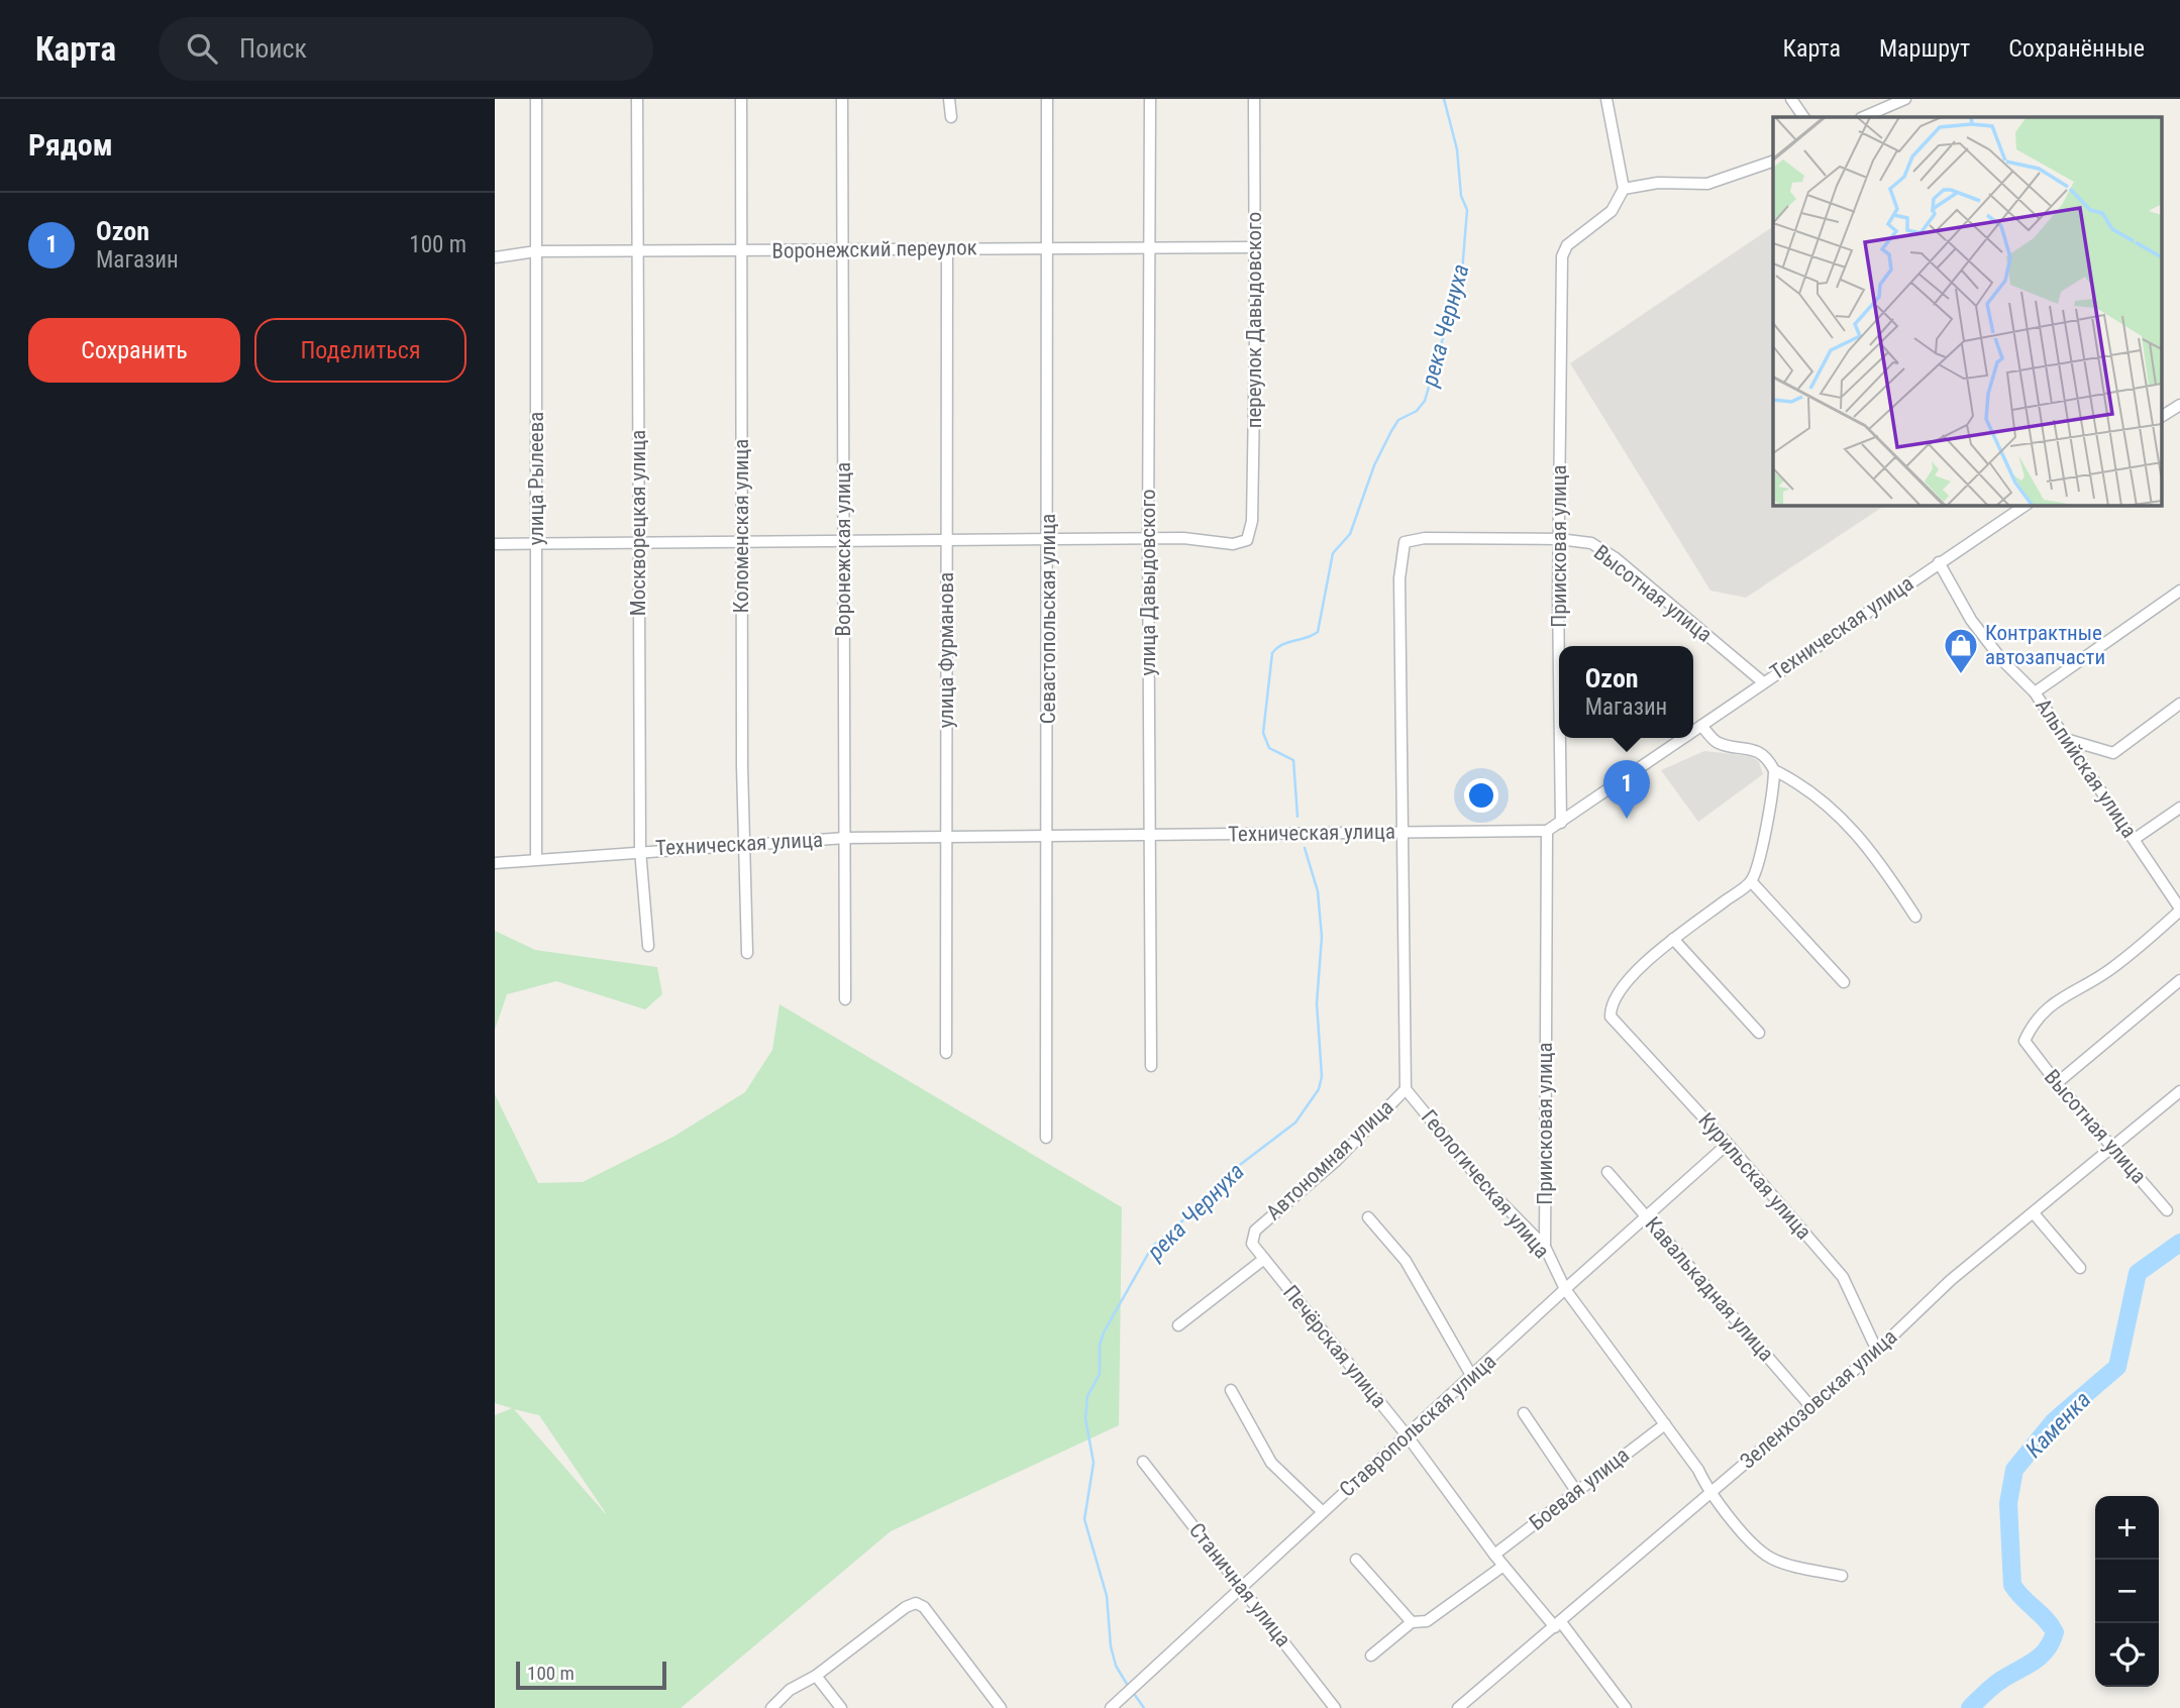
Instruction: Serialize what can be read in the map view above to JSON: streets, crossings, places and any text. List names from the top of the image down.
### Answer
{
  "streets": {
    "street": [
      "Воронежский переулок",
      "переулок Давыдовского",
      "улица Рылеева",
      "Москворецкая улица",
      "Коломенская улица",
      "Приисковая улица",
      "Воронежская улица",
      "улица Давыдовского",
      "Высотная улица",
      "Севастопольская улица",
      "Техническая улица",
      "улица Фурманова",
      "Альпийская улица",
      "Автономная улица",
      "Курильская улица",
      "Геологическая улица",
      "Кавалькадная улица",
      "Печёрская улица",
      "Зеленхозовская улица",
      "Ставропольская улица",
      "Боевая улица",
      "Станичная улица"
    ]
  },
  "crossings": [
    ["Воронежский переулок", "переулок Давыдовского"],
    ["Воронежский переулок", "улица Рылеева"],
    ["Воронежский переулок", "Москворецкая улица"],
    ["Воронежский переулок", "Коломенская улица"],
    ["Воронежский переулок", "Воронежская улица"],
    ["Воронежский переулок", "улица Давыдовского"],
    ["Воронежский переулок", "Севастопольская улица"],
    ["Воронежский переулок", "улица Фурманова"],
    ["переулок Давыдовского", "улица Давыдовского"],
    ["улица Рылеева", "Техническая улица"],
    ["Москворецкая улица", "Техническая улица"],
    ["Коломенская улица", "Техническая улица"],
    ["Приисковая улица", "Высотная улица"],
    ["Приисковая улица", "Техническая улица"],
    ["Приисковая улица", "Геологическая улица"],
    ["Воронежская улица", "Техническая улица"],
    ["улица Давыдовского", "Техническая улица"],
    ["Высотная улица", "Техническая улица"],
    ["Высотная улица", "Альпийская улица"],
    ["Высотная улица", "Геологическая улица"],
    ["Высотная улица", "Зеленхозовская улица"],
    ["Севастопольская улица", "Техническая улица"],
    ["Техническая улица", "улица Фурманова"],
    ["Техническая улица", "Альпийская улица"],
    ["Техническая улица", "Геологическая улица"],
    ["Автономная улица", "Геологическая улица"],
    ["Автономная улица", "Печёрская улица"],
    ["Курильская улица", "Зеленхозовская улица"],
    ["Курильская улица", "Ставропольская улица"],
    ["Геологическая улица", "Зеленхозовская улица"],
    ["Геологическая улица", "Ставропольская улица"],
    ["Геологическая улица", "Боевая улица"],
    ["Кавалькадная улица", "Зеленхозовская улица"],
    ["Кавалькадная улица", "Ставропольская улица"],
    ["Печёрская улица", "Зеленхозовская улица"],
    ["Печёрская улица", "Ставропольская улица"],
    ["Печёрская улица", "Боевая улица"],
    ["Ставропольская улица", "Станичная улица"]
  ],
  "water": ["река Чернуха", "Каменка"],
  "places": {
    "shop": ["Контрактные автозапчасти"]
  },
  "scale_bar": "100 m",
  "page": {
    "header": "Карта",
    "search": "Поиск",
    "nav": ["Карта", "Маршрут", "Сохранённые"],
    "heading": "Рядом",
    "list": [
      {
        "mark": "1",
        "name": "Ozon",
        "note": "Магазин",
        "value": "100 m"
      }
    ],
    "buttons": ["Сохранить", "Поделиться"],
    "popup": ["Ozon", "Магазин"],
    "pins": "1",
    "map_buttons": ["+", "−"],
    "scale": "100 m"
  }
}
